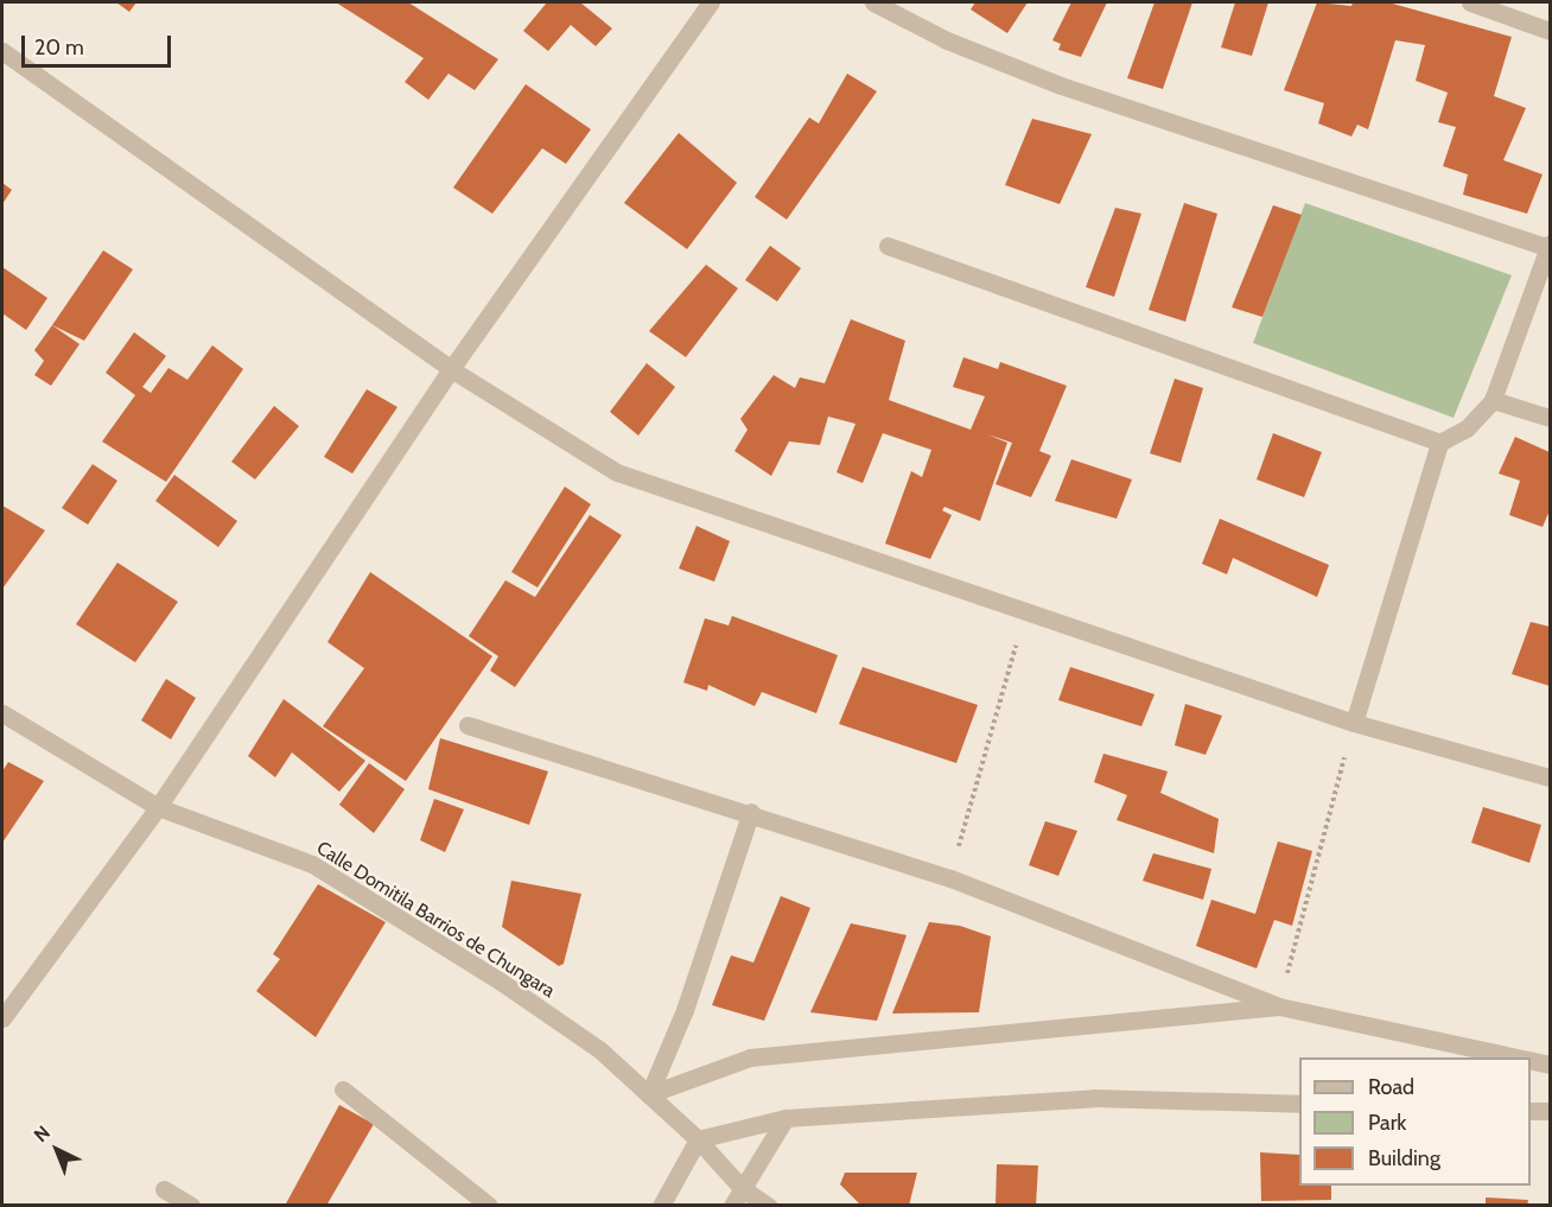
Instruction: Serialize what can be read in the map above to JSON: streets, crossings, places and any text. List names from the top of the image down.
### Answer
{
  "streets": {
    "street": ["Calle Domitila Barrios de Chungara"]
  },
  "legend": ["Road", "Park", "Building"],
  "scale_bar": "20 m",
  "north": "top left"
}
